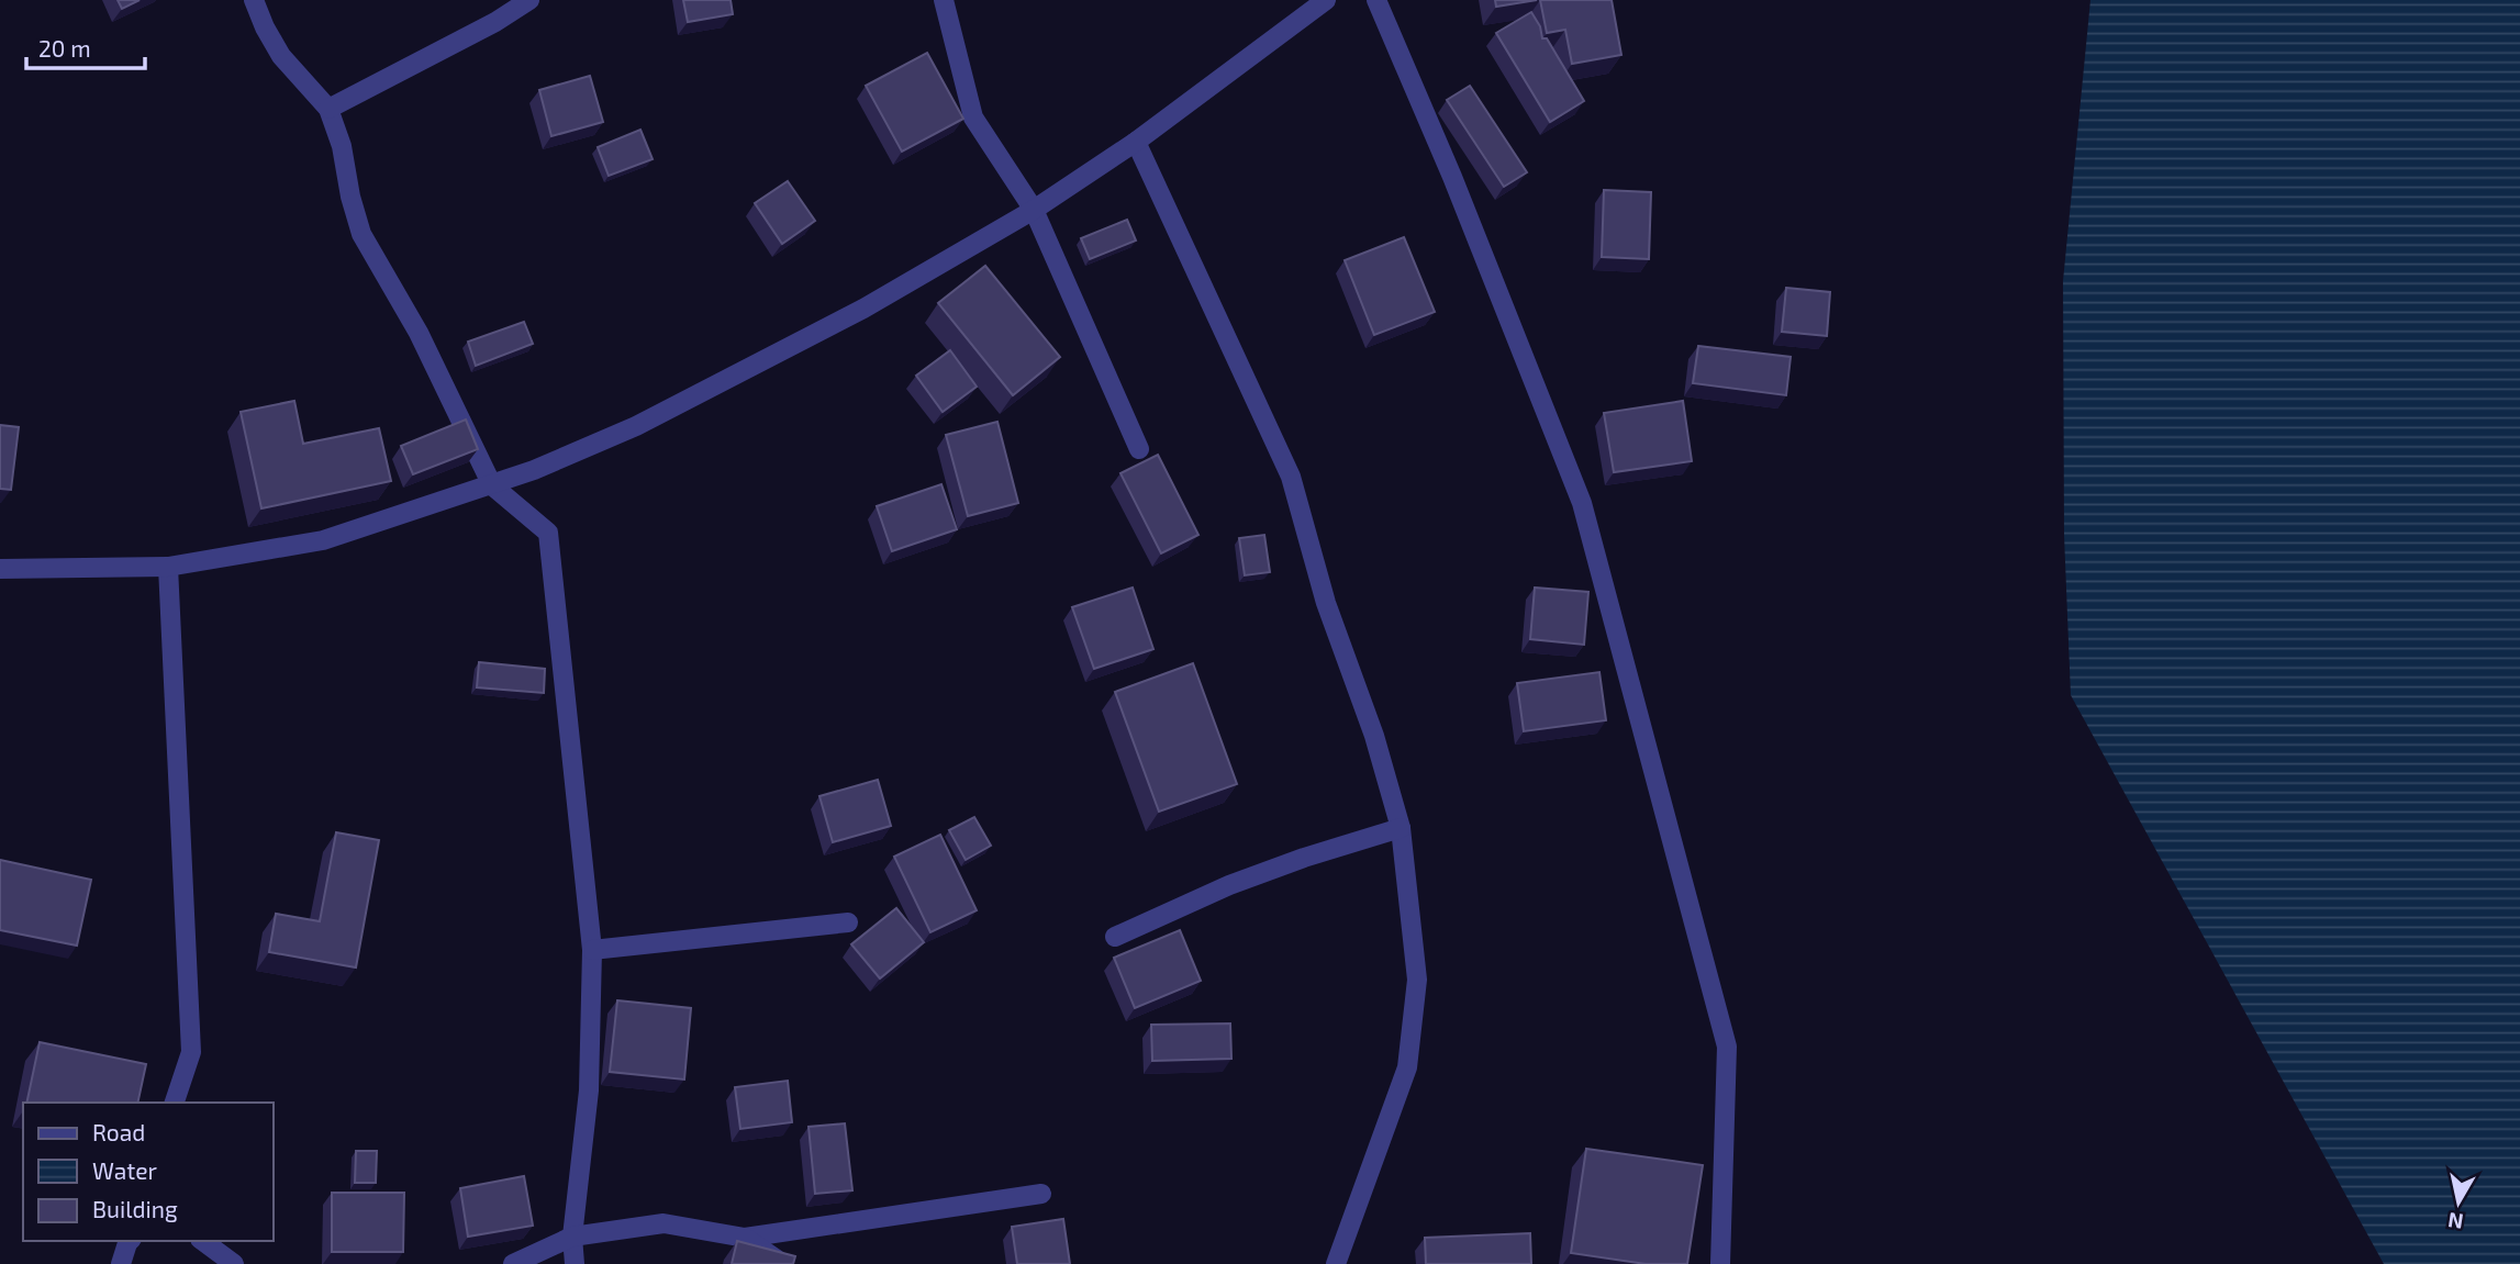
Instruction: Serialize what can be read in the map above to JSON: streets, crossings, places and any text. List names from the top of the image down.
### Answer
{
  "legend": ["Road", "Water", "Building"],
  "scale_bar": "20 m",
  "north": "bottom"
}
